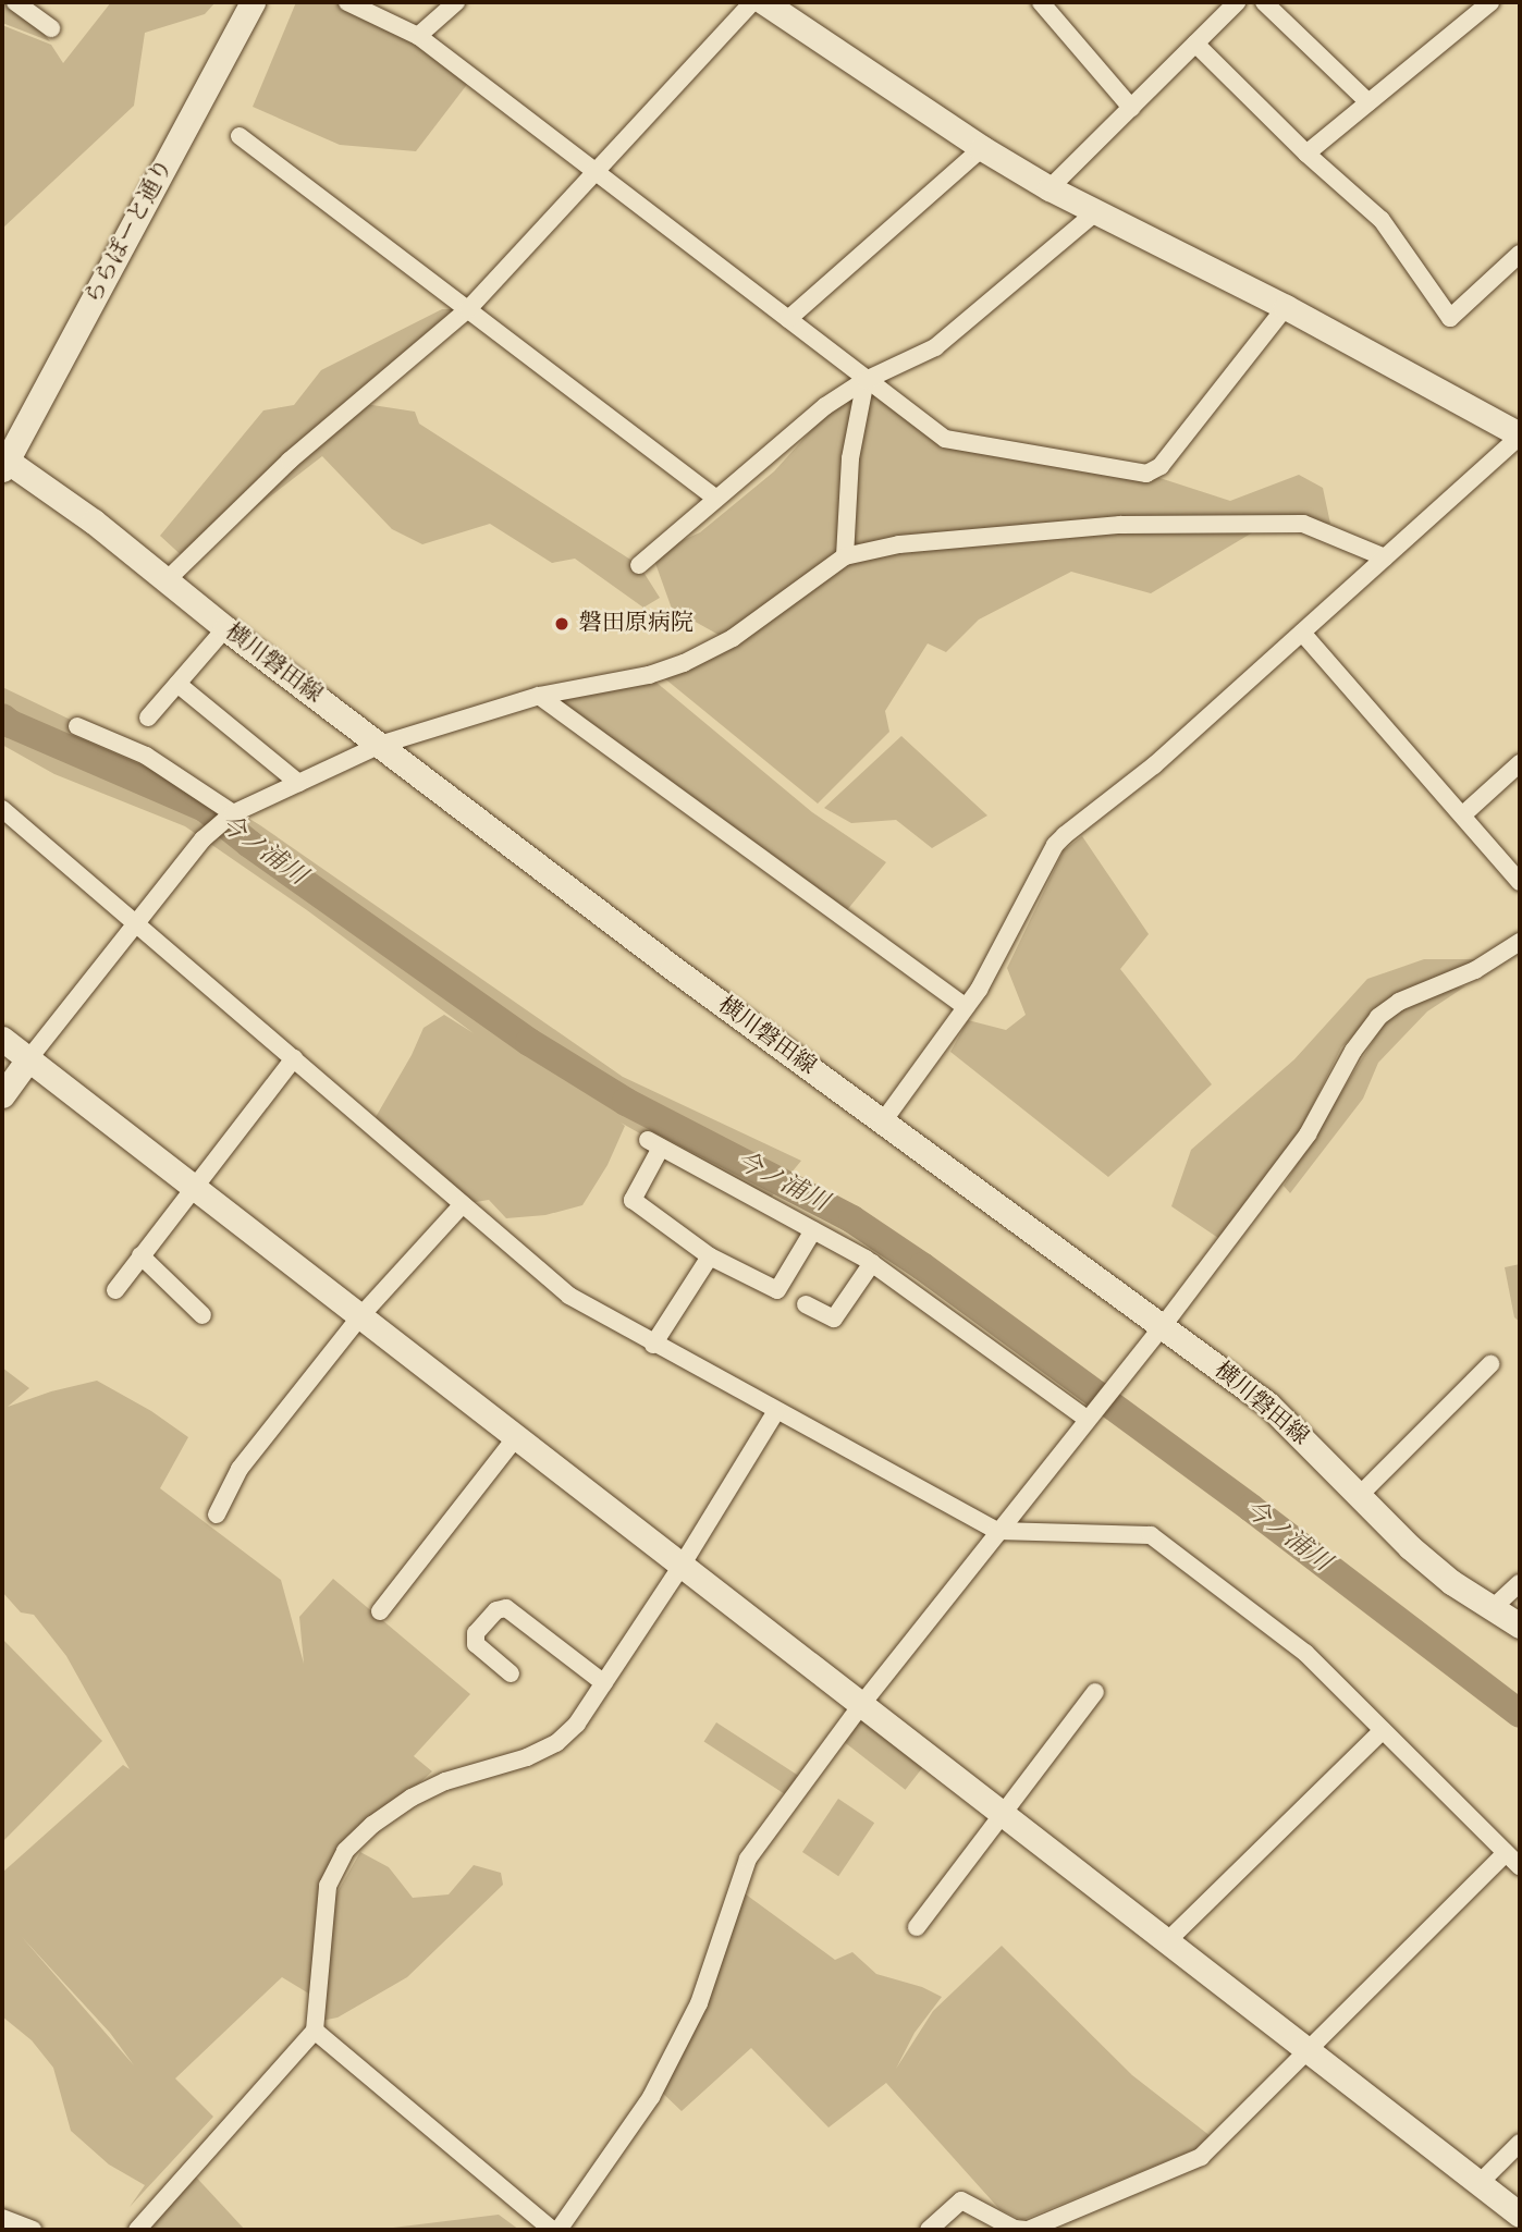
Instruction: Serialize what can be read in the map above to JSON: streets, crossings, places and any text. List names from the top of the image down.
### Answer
{
  "streets": {
    "street": ["ららぽーと通り", "横川磐田線"]
  },
  "crossings": [
    ["ららぽーと通り", "横川磐田線"]
  ],
  "water": ["今ノ浦川"],
  "places": ["磐田原病院"]
}
